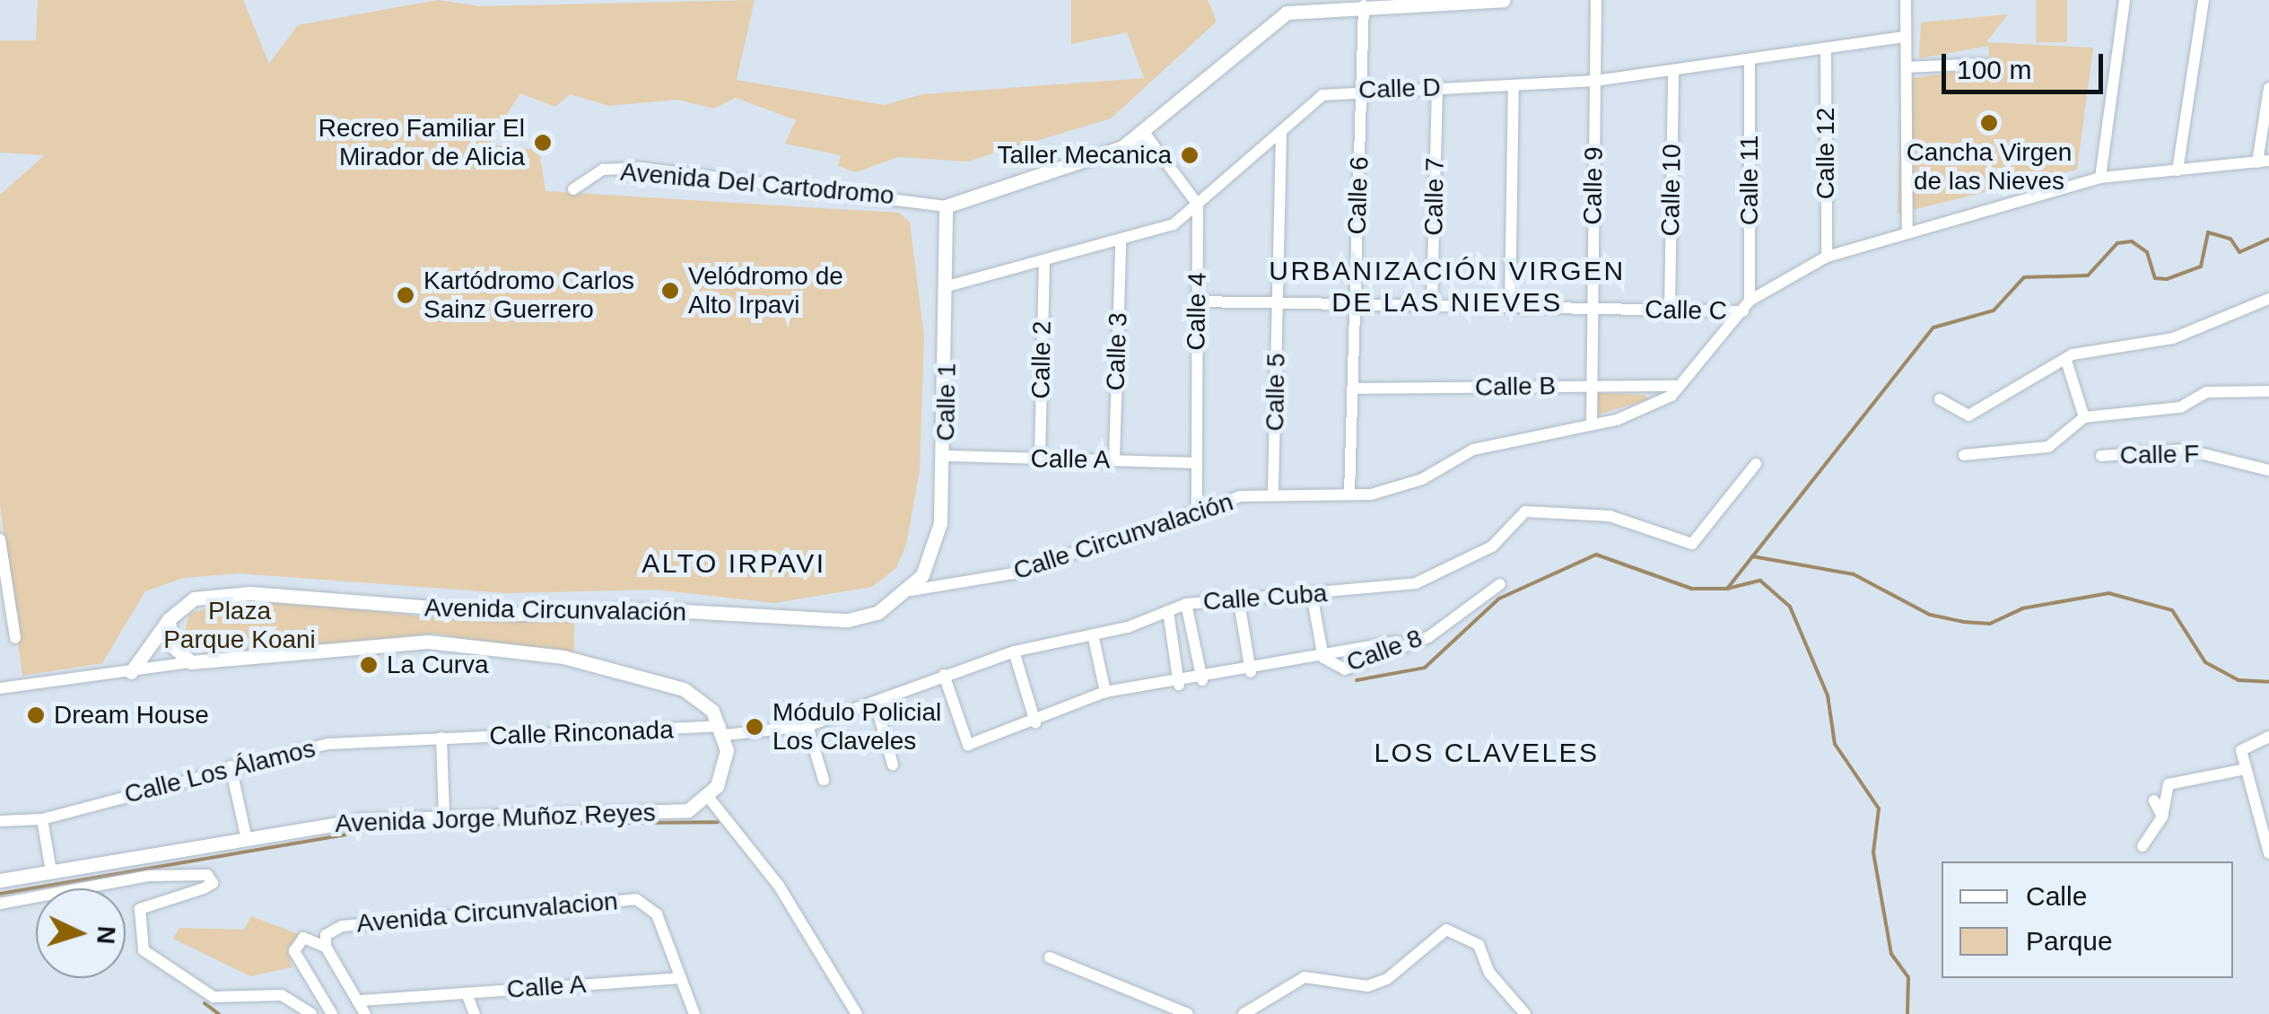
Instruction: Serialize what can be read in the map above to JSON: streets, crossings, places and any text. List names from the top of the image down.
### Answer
{
  "streets": {
    "street": [
      "Calle D",
      "Calle 12",
      "Calle 11",
      "Avenida Del Cartodromo",
      "Calle 9",
      "Calle 10",
      "Calle 6",
      "Calle 7",
      "Calle C",
      "Calle 4",
      "Calle 3",
      "Calle 2",
      "Calle B",
      "Calle 5",
      "Calle 1",
      "Calle F",
      "Calle A",
      "Calle Circunvalación",
      "Calle Cuba",
      "Avenida Circunvalación",
      "Calle 8",
      "Calle Rinconada",
      "Calle Los Álamos",
      "Avenida Jorge Muñoz Reyes",
      "Avenida Circunvalacion"
    ]
  },
  "crossings": [
    ["Calle D", "Calle 12"],
    ["Calle D", "Calle 11"],
    ["Calle D", "Calle 9"],
    ["Calle D", "Calle 10"],
    ["Calle D", "Calle 6"],
    ["Calle D", "Calle 7"],
    ["Calle D", "Calle 4"],
    ["Calle D", "Calle 3"],
    ["Calle D", "Calle 2"],
    ["Calle D", "Calle 5"],
    ["Calle D", "Calle 1"],
    ["Calle 12", "Calle Circunvalación"],
    ["Calle 11", "Calle C"],
    ["Calle 11", "Calle Circunvalación"],
    ["Avenida Del Cartodromo", "Calle 1"],
    ["Calle 9", "Calle C"],
    ["Calle 9", "Calle B"],
    ["Calle 9", "Calle Circunvalación"],
    ["Calle 10", "Calle C"],
    ["Calle 6", "Calle C"],
    ["Calle 6", "Calle B"],
    ["Calle 6", "Calle Circunvalación"],
    ["Calle 7", "Calle C"],
    ["Calle C", "Calle 4"],
    ["Calle C", "Calle 5"],
    ["Calle C", "Calle Circunvalación"],
    ["Calle 4", "Calle A"],
    ["Calle 4", "Calle Circunvalación"],
    ["Calle 3", "Calle A"],
    ["Calle 2", "Calle A"],
    ["Calle B", "Calle Circunvalación"],
    ["Calle 5", "Calle Circunvalación"],
    ["Calle 1", "Calle A"],
    ["Calle 1", "Calle Circunvalación"],
    ["Calle 1", "Avenida Circunvalación"],
    ["Calle A", "Avenida Circunvalacion"],
    ["Calle Circunvalación", "Avenida Circunvalación"],
    ["Calle Cuba", "Avenida Circunvalación"],
    ["Calle Cuba", "Calle 8"],
    ["Calle Cuba", "Calle Rinconada"],
    ["Avenida Circunvalación", "Calle Rinconada"],
    ["Calle Rinconada", "Calle Los Álamos"]
  ],
  "districts": ["URBANIZACIÓN VIRGEN DE LAS NIEVES", "ALTO IRPAVI", "LOS CLAVELES"],
  "parks": ["Plaza Parque Koani"],
  "places": [
    "Cancha Virgen de las Nieves",
    "Recreo Familiar El Mirador de Alicia",
    "Taller Mecanica",
    "Velódromo de Alto Irpavi",
    "Kartódromo Carlos Sainz Guerrero",
    "La Curva",
    "Dream House",
    "Módulo Policial Los Claveles"
  ],
  "legend": ["Calle", "Parque"],
  "scale_bar": "100 m",
  "north": "right"
}
